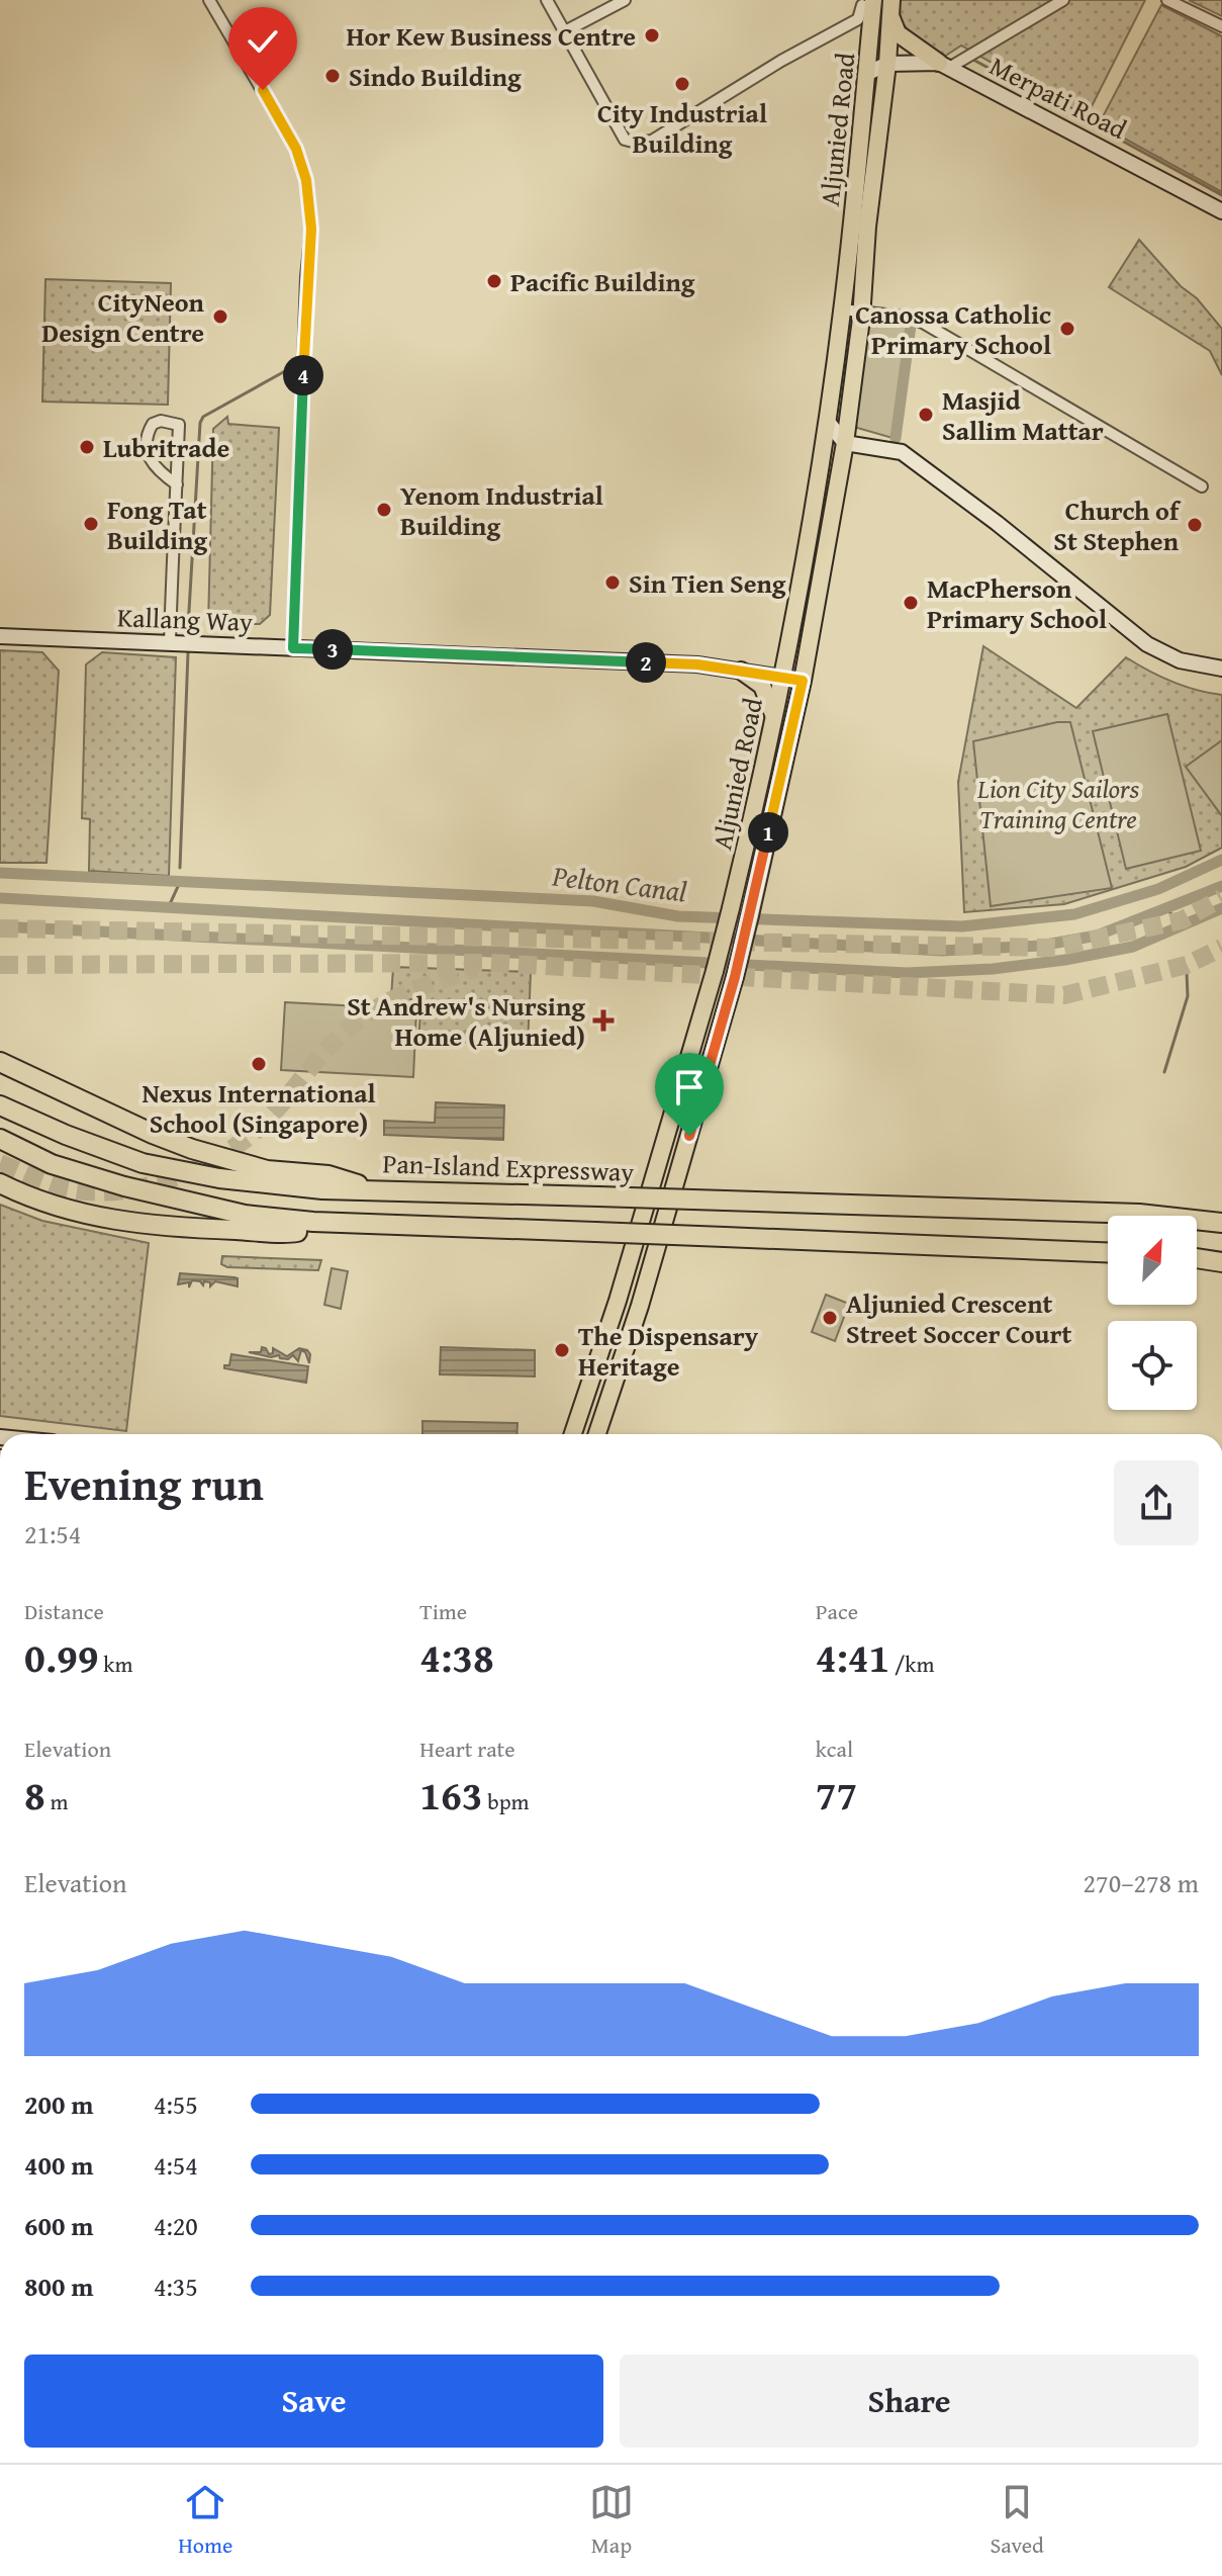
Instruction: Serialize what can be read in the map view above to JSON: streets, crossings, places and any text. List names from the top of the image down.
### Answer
{
  "streets": {
    "highway": ["Pan-Island Expressway"],
    "main road": ["Aljunied Road"],
    "street": ["Merpati Road", "Kallang Way"]
  },
  "crossings": [
    ["Merpati Road", "Aljunied Road"],
    ["Aljunied Road", "Kallang Way"]
  ],
  "water": ["Pelton Canal"],
  "parks": ["Lion City Sailors Training Centre"],
  "places": {
    "other": [
      "Hor Kew Business Centre",
      "Sindo Building",
      "City Industrial Building",
      "Pacific Building",
      "CityNeon Design Centre",
      "Canossa Catholic Primary School",
      "Masjid Sallim Mattar",
      "Lubritrade",
      "Yenom Industrial Building",
      "Fong Tat Building",
      "Church of St Stephen",
      "Sin Tien Seng",
      "MacPherson Primary School",
      "Nexus International School (Singapore)",
      "Aljunied Crescent Street Soccer Court",
      "The Dispensary Heritage"
    ],
    "health": ["St Andrew's Nursing Home (Aljunied)"]
  },
  "north": "top right",
  "page": {
    "pins": [
      "4",
      "3",
      "2",
      "1"
    ],
    "heading": ["Evening run", "21:54"],
    "stats": [
      ["Distance", "0.99 km"],
      ["Time", "4:38"],
      ["Pace", "4:41 /km"],
      ["Elevation", "8 m"],
      ["Heart rate", "163 bpm"],
      ["kcal", "77"]
    ],
    "chart": ["Elevation", "270–278 m"],
    "list": [
      {
        "name": "200 m",
        "note": "4:55"
      },
      {
        "name": "400 m",
        "note": "4:54"
      },
      {
        "name": "600 m",
        "note": "4:20"
      },
      {
        "name": "800 m",
        "note": "4:35"
      }
    ],
    "buttons": ["Save", "Share"],
    "tabs": ["Home", "Map", "Saved"]
  }
}
